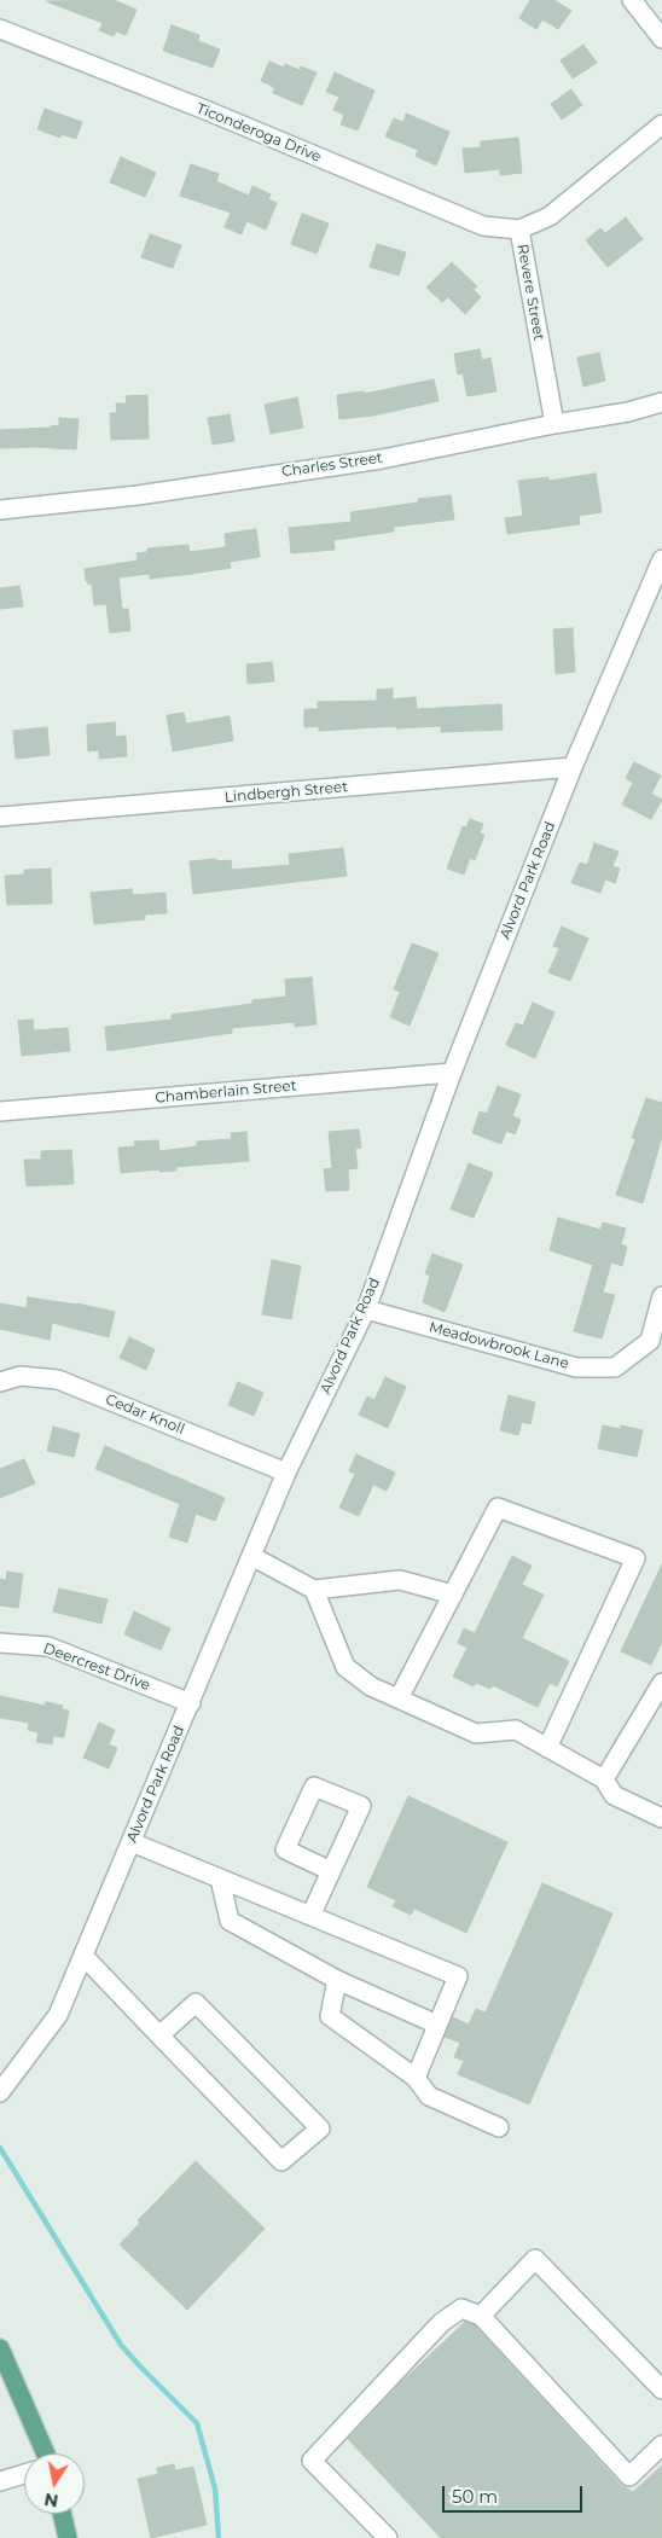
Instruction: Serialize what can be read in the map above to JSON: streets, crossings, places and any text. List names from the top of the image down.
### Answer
{
  "streets": {
    "street": [
      "Ticonderoga Drive",
      "Revere Street",
      "Charles Street",
      "Lindbergh Street",
      "Alvord Park Road",
      "Chamberlain Street",
      "Meadowbrook Lane",
      "Cedar Knoll",
      "Deercrest Drive"
    ]
  },
  "crossings": [
    ["Ticonderoga Drive", "Revere Street"],
    ["Revere Street", "Charles Street"],
    ["Lindbergh Street", "Alvord Park Road"],
    ["Alvord Park Road", "Chamberlain Street"],
    ["Alvord Park Road", "Meadowbrook Lane"],
    ["Alvord Park Road", "Cedar Knoll"],
    ["Alvord Park Road", "Deercrest Drive"]
  ],
  "scale_bar": "50 m",
  "north": "bottom"
}
